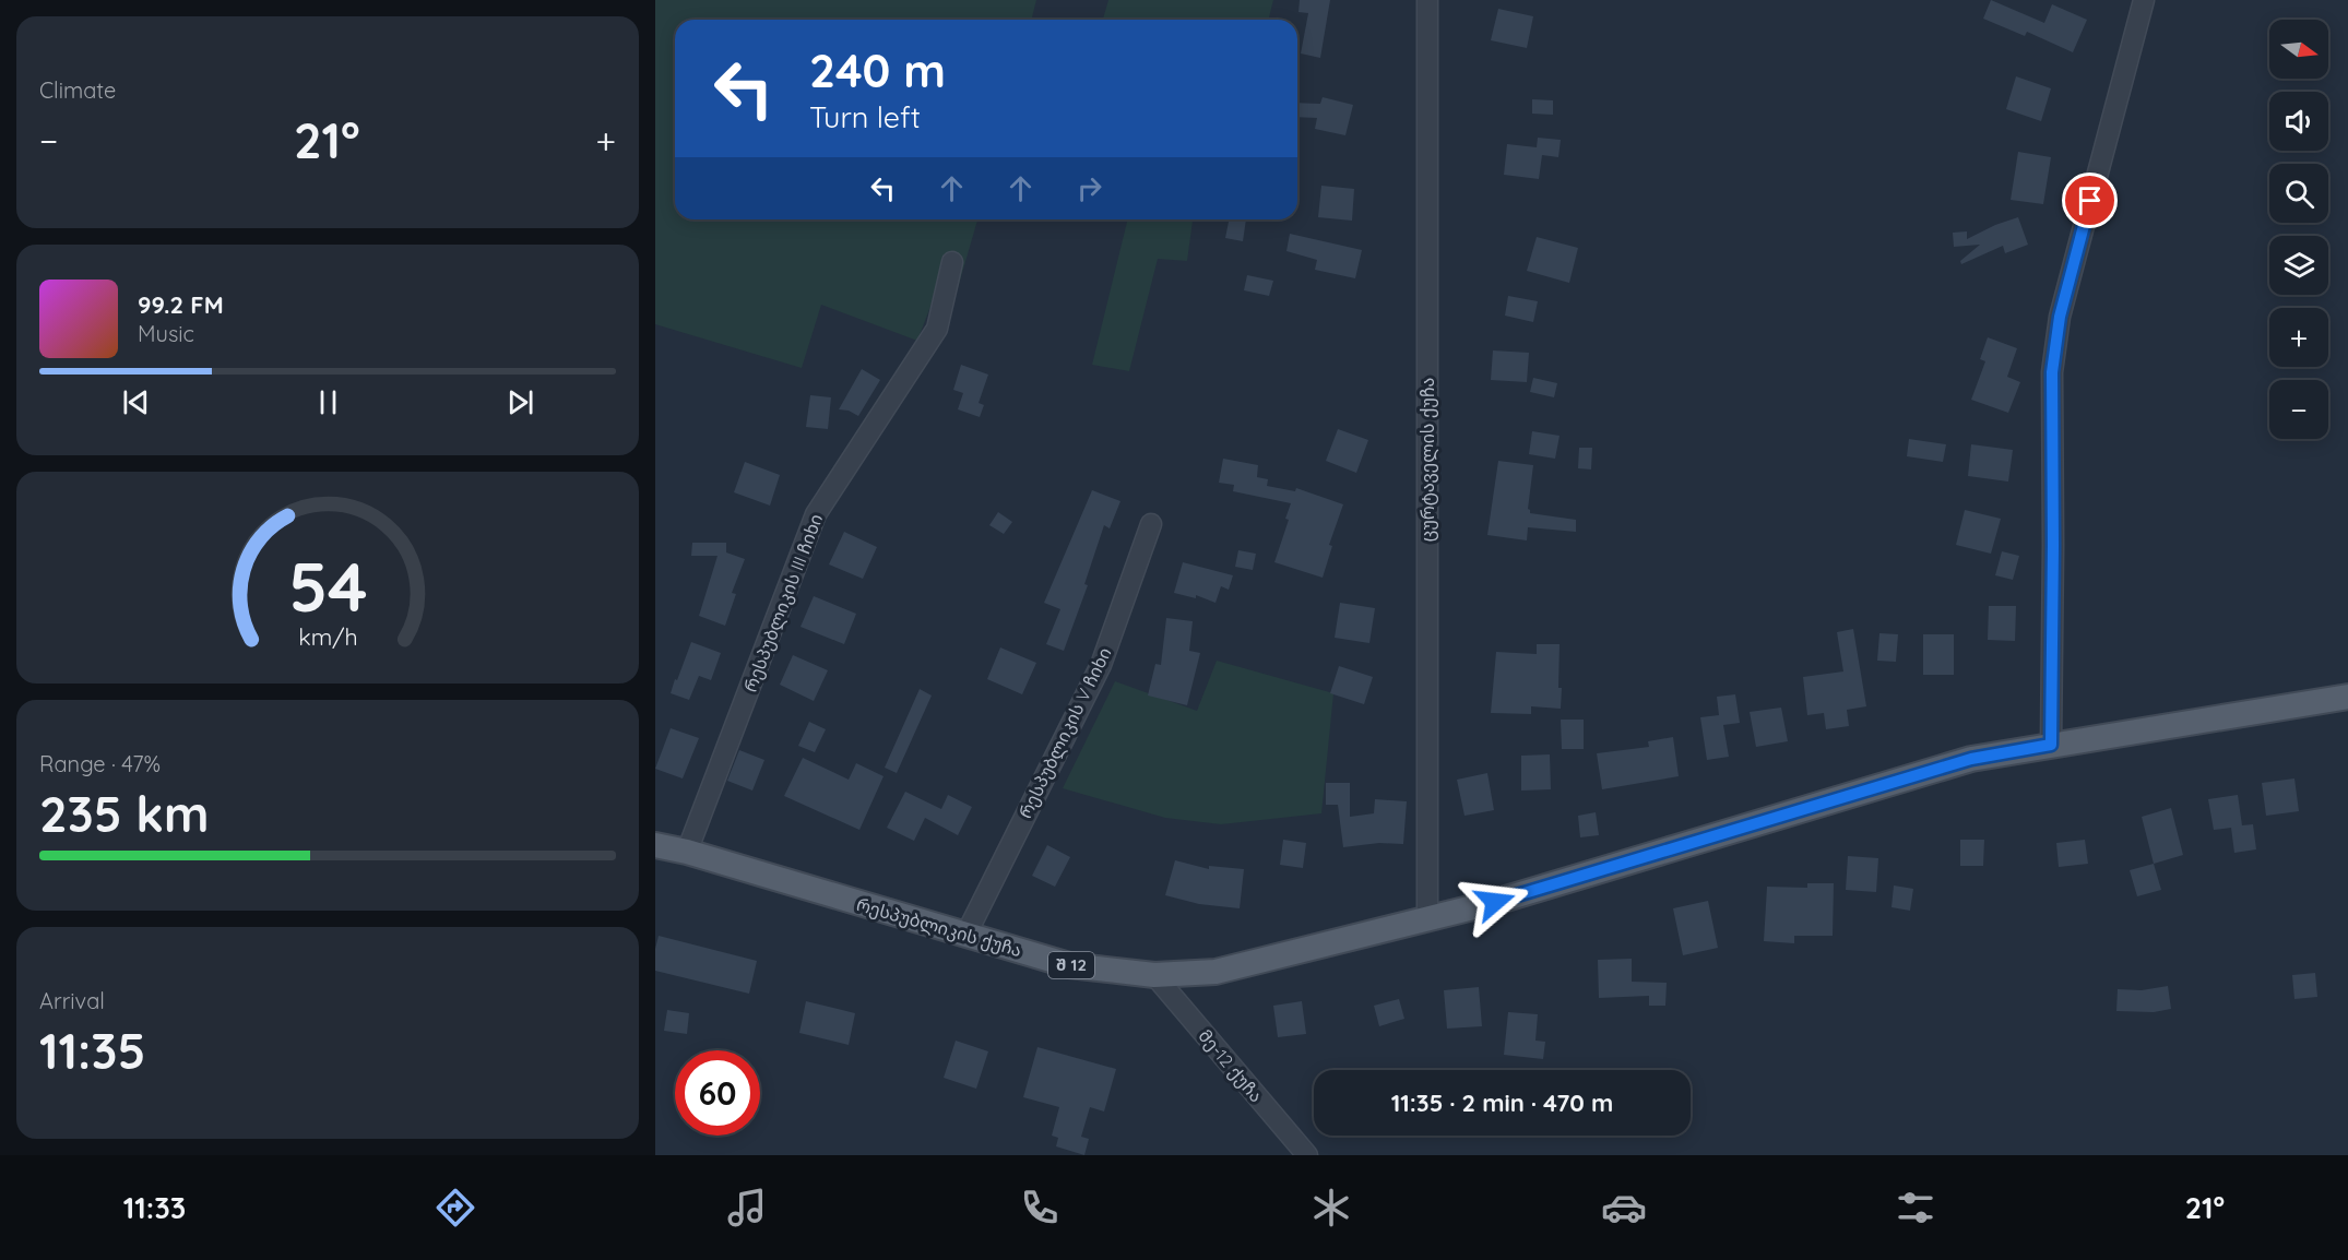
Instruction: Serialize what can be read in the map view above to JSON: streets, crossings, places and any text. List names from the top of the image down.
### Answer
{
  "streets": {
    "main road": ["რესპუბლიკის ქუჩა", "შ 12"],
    "street": [
      "ცურტაველის ქუჩა",
      "რესპუბლიკის III ჩიხი",
      "რესპუბლიკის V ჩიხი",
      "მე-12 ქუჩა"
    ]
  },
  "crossings": [
    ["ცურტაველის ქუჩა", "რესპუბლიკის ქუჩა"],
    ["რესპუბლიკის III ჩიხი", "რესპუბლიკის ქუჩა"],
    ["რესპუბლიკის V ჩიხი", "რესპუბლიკის ქუჩა"],
    ["რესპუბლიკის ქუჩა", "შ 12"],
    ["რესპუბლიკის ქუჩა", "მე-12 ქუჩა"]
  ],
  "north": "right",
  "page": {
    "tile": [
      "Climate",
      ["Range · 47%", "235 km"],
      ["Arrival", "11:35"]
    ],
    "map_buttons": ["+", "−"],
    "turn": ["240 m", "Turn left"],
    "heat": ["−", "21°", "+"],
    "song": ["99.2 FM", "Music"],
    "limit": "60",
    "trip": "11:35 · 2 min · 470 m",
    "tabs": ["11:33", "21°"],
    "gauge": ["54", "km/h"]
  }
}
